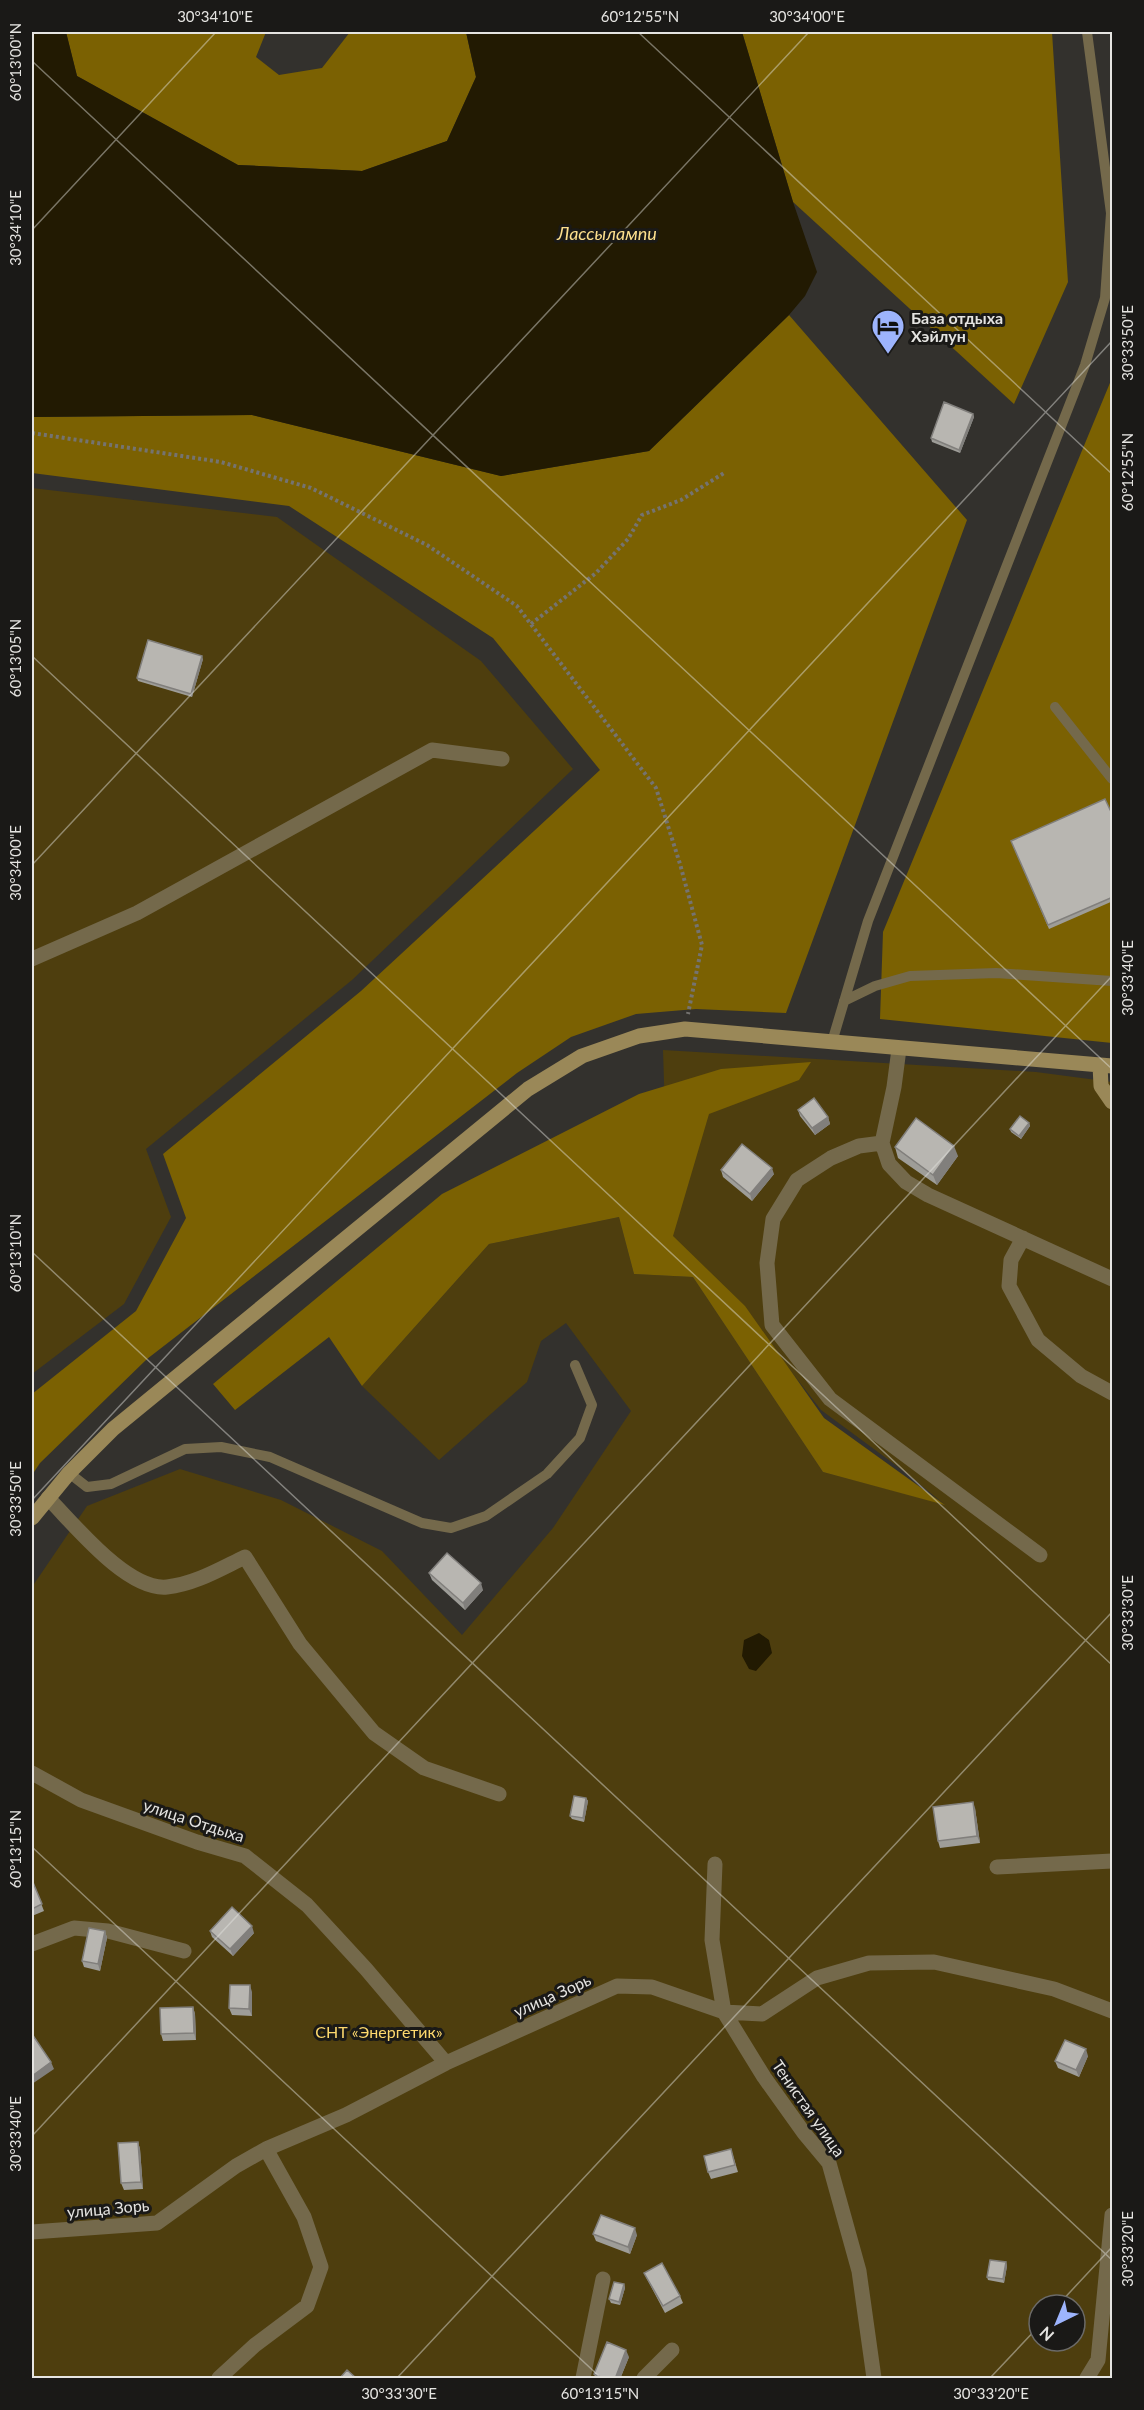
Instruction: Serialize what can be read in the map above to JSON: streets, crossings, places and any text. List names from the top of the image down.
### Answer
{
  "streets": {
    "street": ["улица Отдыха", "улица Зорь", "Тенистая улица"]
  },
  "crossings": [
    ["улица Отдыха", "улица Зорь"],
    ["улица Зорь", "Тенистая улица"]
  ],
  "water": ["Лассылампи"],
  "parks": ["СНТ «Энергетик»"],
  "places": {
    "hotel": ["База отдыха Хэйлун"]
  },
  "north": "bottom left",
  "coordinates": [
    "30°34'10\"E",
    "60°12'55\"N",
    "30°34'00\"E",
    "60°13'00\"N",
    "30°33'50\"E",
    "60°13'05\"N",
    "30°33'40\"E",
    "60°13'10\"N",
    "30°33'30\"E",
    "60°13'15\"N",
    "30°33'20\"E"
  ]
}
